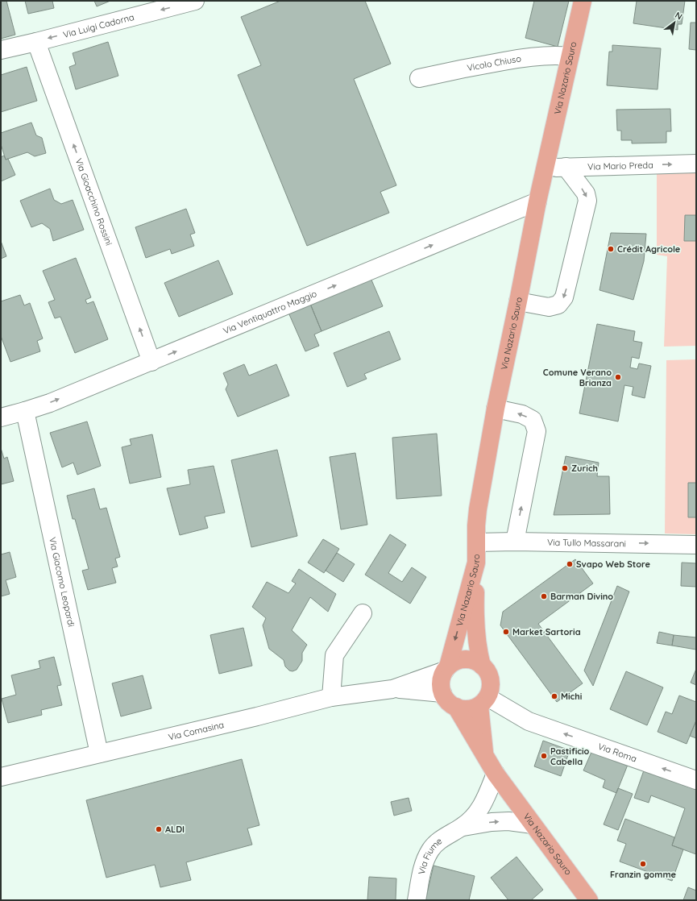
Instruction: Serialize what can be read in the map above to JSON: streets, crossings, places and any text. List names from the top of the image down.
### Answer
{
  "streets": {
    "main road": ["Via Nazario Sauro"],
    "street": [
      "Via Luigi Cadorna",
      "Vicolo Chiuso",
      "Via Mario Preda",
      "Via Gioacchino Rossini",
      "Via Ventiquattro Maggio",
      "Via Tullo Massarani",
      "Via Giacomo Leopardi",
      "Via Comasina",
      "Via Roma",
      "Via Fiume"
    ]
  },
  "crossings": [
    ["Via Luigi Cadorna", "Via Gioacchino Rossini"],
    ["Vicolo Chiuso", "Via Nazario Sauro"],
    ["Via Nazario Sauro", "Via Mario Preda"],
    ["Via Nazario Sauro", "Via Ventiquattro Maggio"],
    ["Via Nazario Sauro", "Via Tullo Massarani"],
    ["Via Nazario Sauro", "Via Comasina"],
    ["Via Nazario Sauro", "Via Roma"],
    ["Via Nazario Sauro", "Via Fiume"],
    ["Via Gioacchino Rossini", "Via Ventiquattro Maggio"],
    ["Via Ventiquattro Maggio", "Via Giacomo Leopardi"],
    ["Via Giacomo Leopardi", "Via Comasina"],
    ["Via Comasina", "Via Roma"]
  ],
  "one_way": [
    "Via Luigi Cadorna",
    "Via Mario Preda",
    "Via Gioacchino Rossini",
    "Via Ventiquattro Maggio",
    "Via Tullo Massarani",
    "Via Roma"
  ],
  "places": [
    "Crédit Agricole",
    "Comune Verano Brianza",
    "Zurich",
    "Svapo Web Store",
    "Barman Divino",
    "Market Sartoria",
    "Michi",
    "Pastificio Cabella",
    "ALDI",
    "Franzin gomme"
  ],
  "north": "top right"
}
